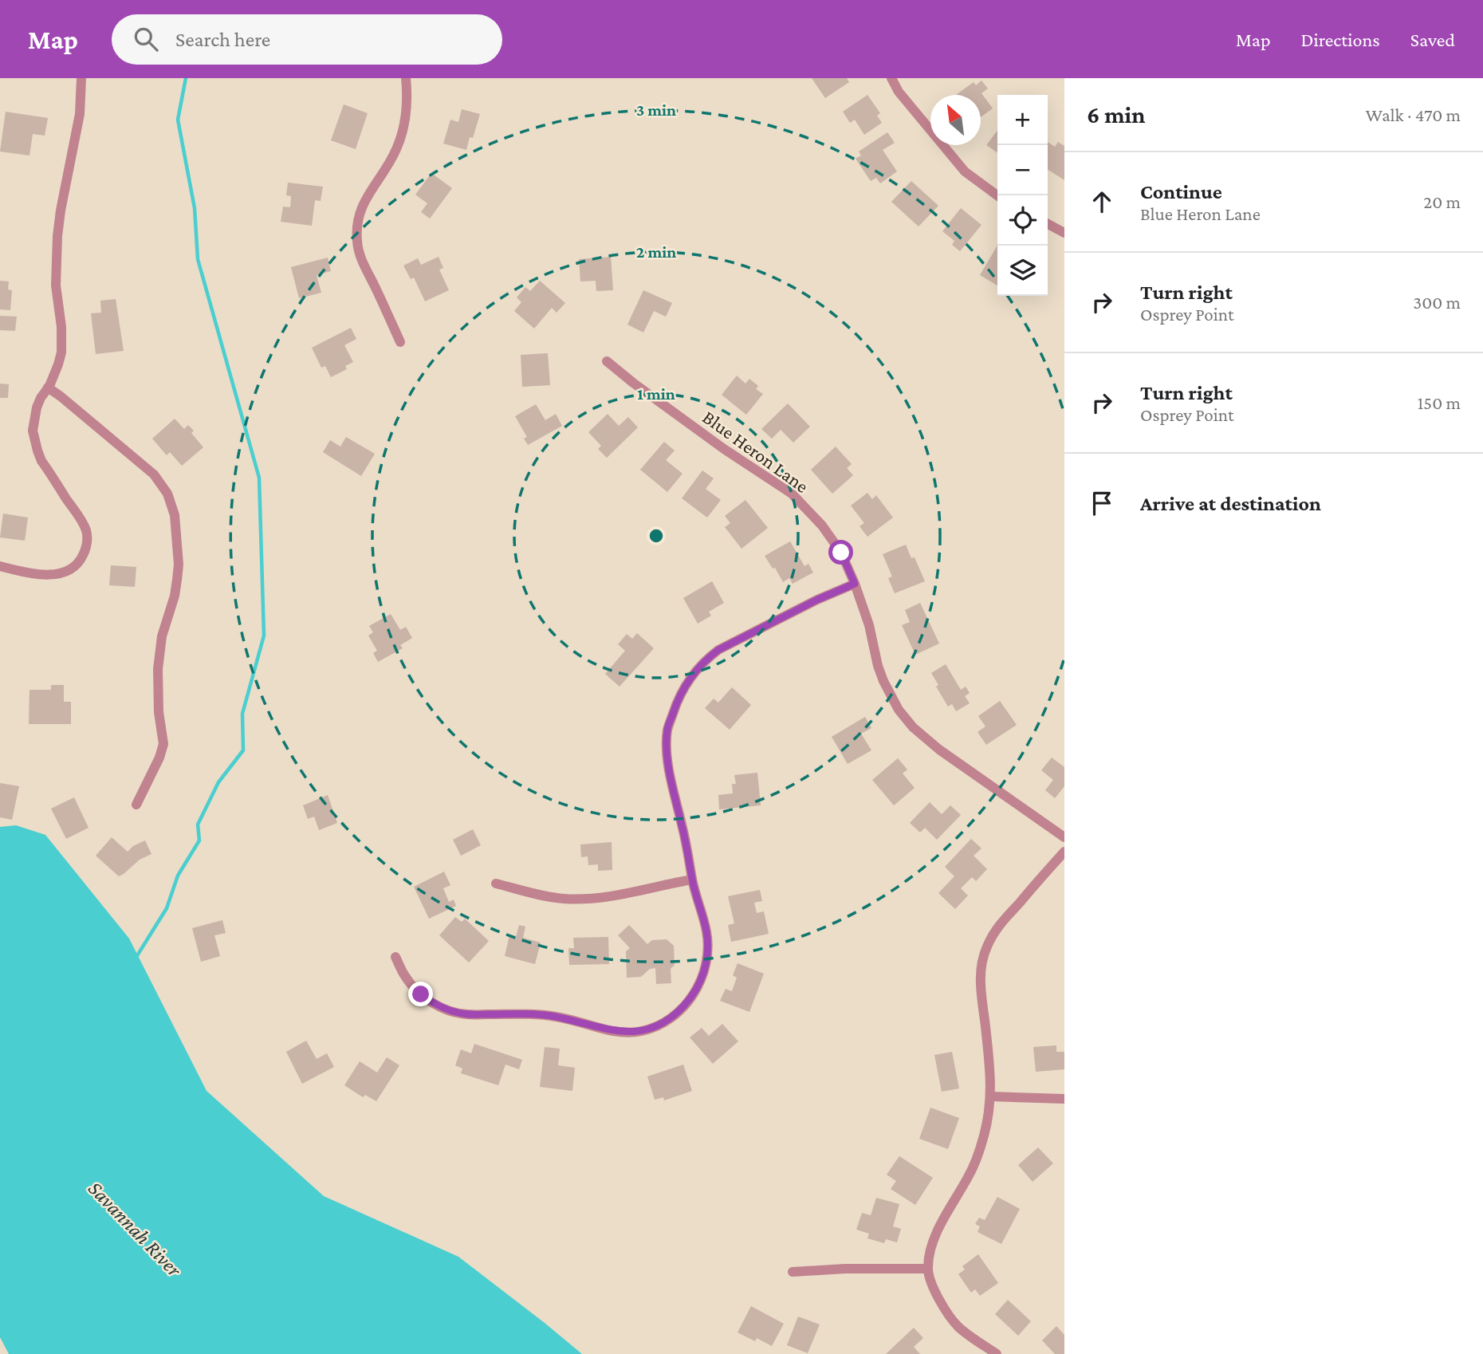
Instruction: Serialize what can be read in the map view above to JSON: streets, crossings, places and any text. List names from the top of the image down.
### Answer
{
  "streets": {
    "street": ["Blue Heron Lane"]
  },
  "water": ["Savannah River"],
  "north": "top left",
  "page": {
    "header": "Map",
    "search": "Search here",
    "nav": ["Map", "Directions", "Saved"],
    "heading": ["6 min", "Walk · 470 m"],
    "map_buttons": ["+", "−"],
    "list": [
      ["Continue", "Blue Heron Lane", "20 m"],
      ["Turn right", "Osprey Point", "300 m"],
      ["Turn right", "Osprey Point", "150 m"],
      "Arrive at destination"
    ]
  },
  "rings": ["3 min", "2 min", "1 min"]
}
